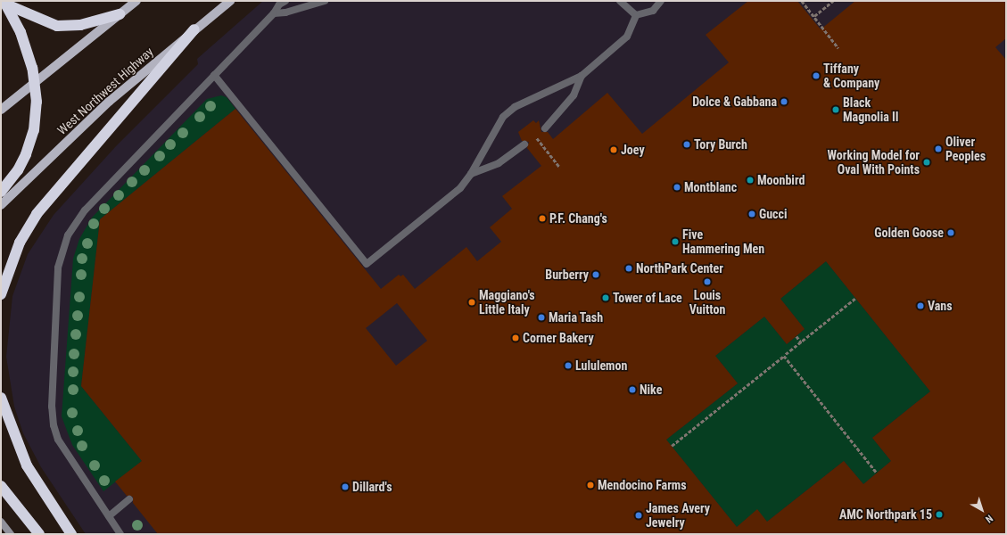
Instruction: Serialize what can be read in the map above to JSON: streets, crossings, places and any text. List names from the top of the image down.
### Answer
{
  "streets": {
    "main road": ["West Northwest Highway"]
  },
  "places": [
    "Tiffany & Company",
    "Dolce & Gabbana",
    "Black Magnolia II",
    "Tory Burch",
    "Oliver Peoples",
    "Joey",
    "Working Model for Oval With Points",
    "Moonbird",
    "Montblanc",
    "Gucci",
    "P.F. Chang's",
    "Golden Goose",
    "Five Hammering Men",
    "NorthPark Center",
    "Burberry",
    "Louis Vuitton",
    "Tower of Lace",
    "Maggiano's Little Italy",
    "Vans",
    "Maria Tash",
    "Corner Bakery",
    "Lululemon",
    "Nike",
    "Mendocino Farms",
    "Dillard's",
    "AMC Northpark 15",
    "James Avery Jewelry"
  ],
  "north": "bottom right"
}
